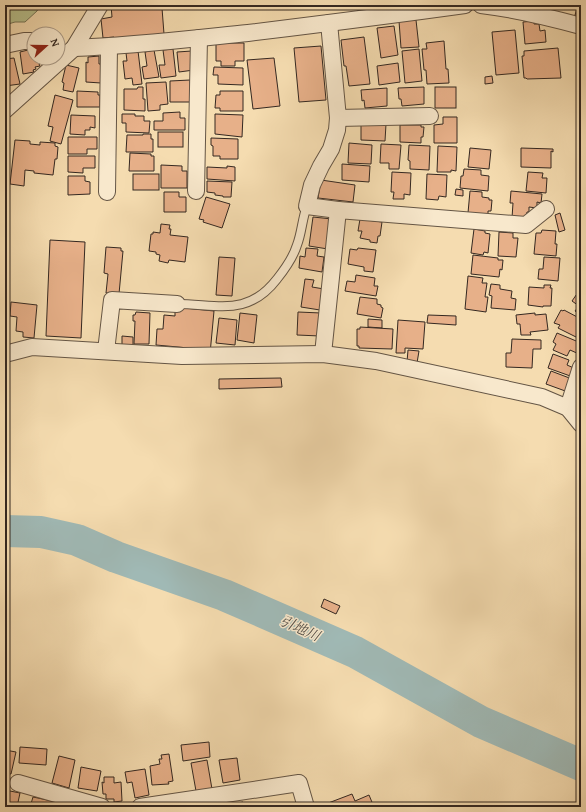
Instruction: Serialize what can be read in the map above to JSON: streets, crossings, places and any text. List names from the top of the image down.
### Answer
{
  "water": ["引地川"],
  "north": "right"
}
